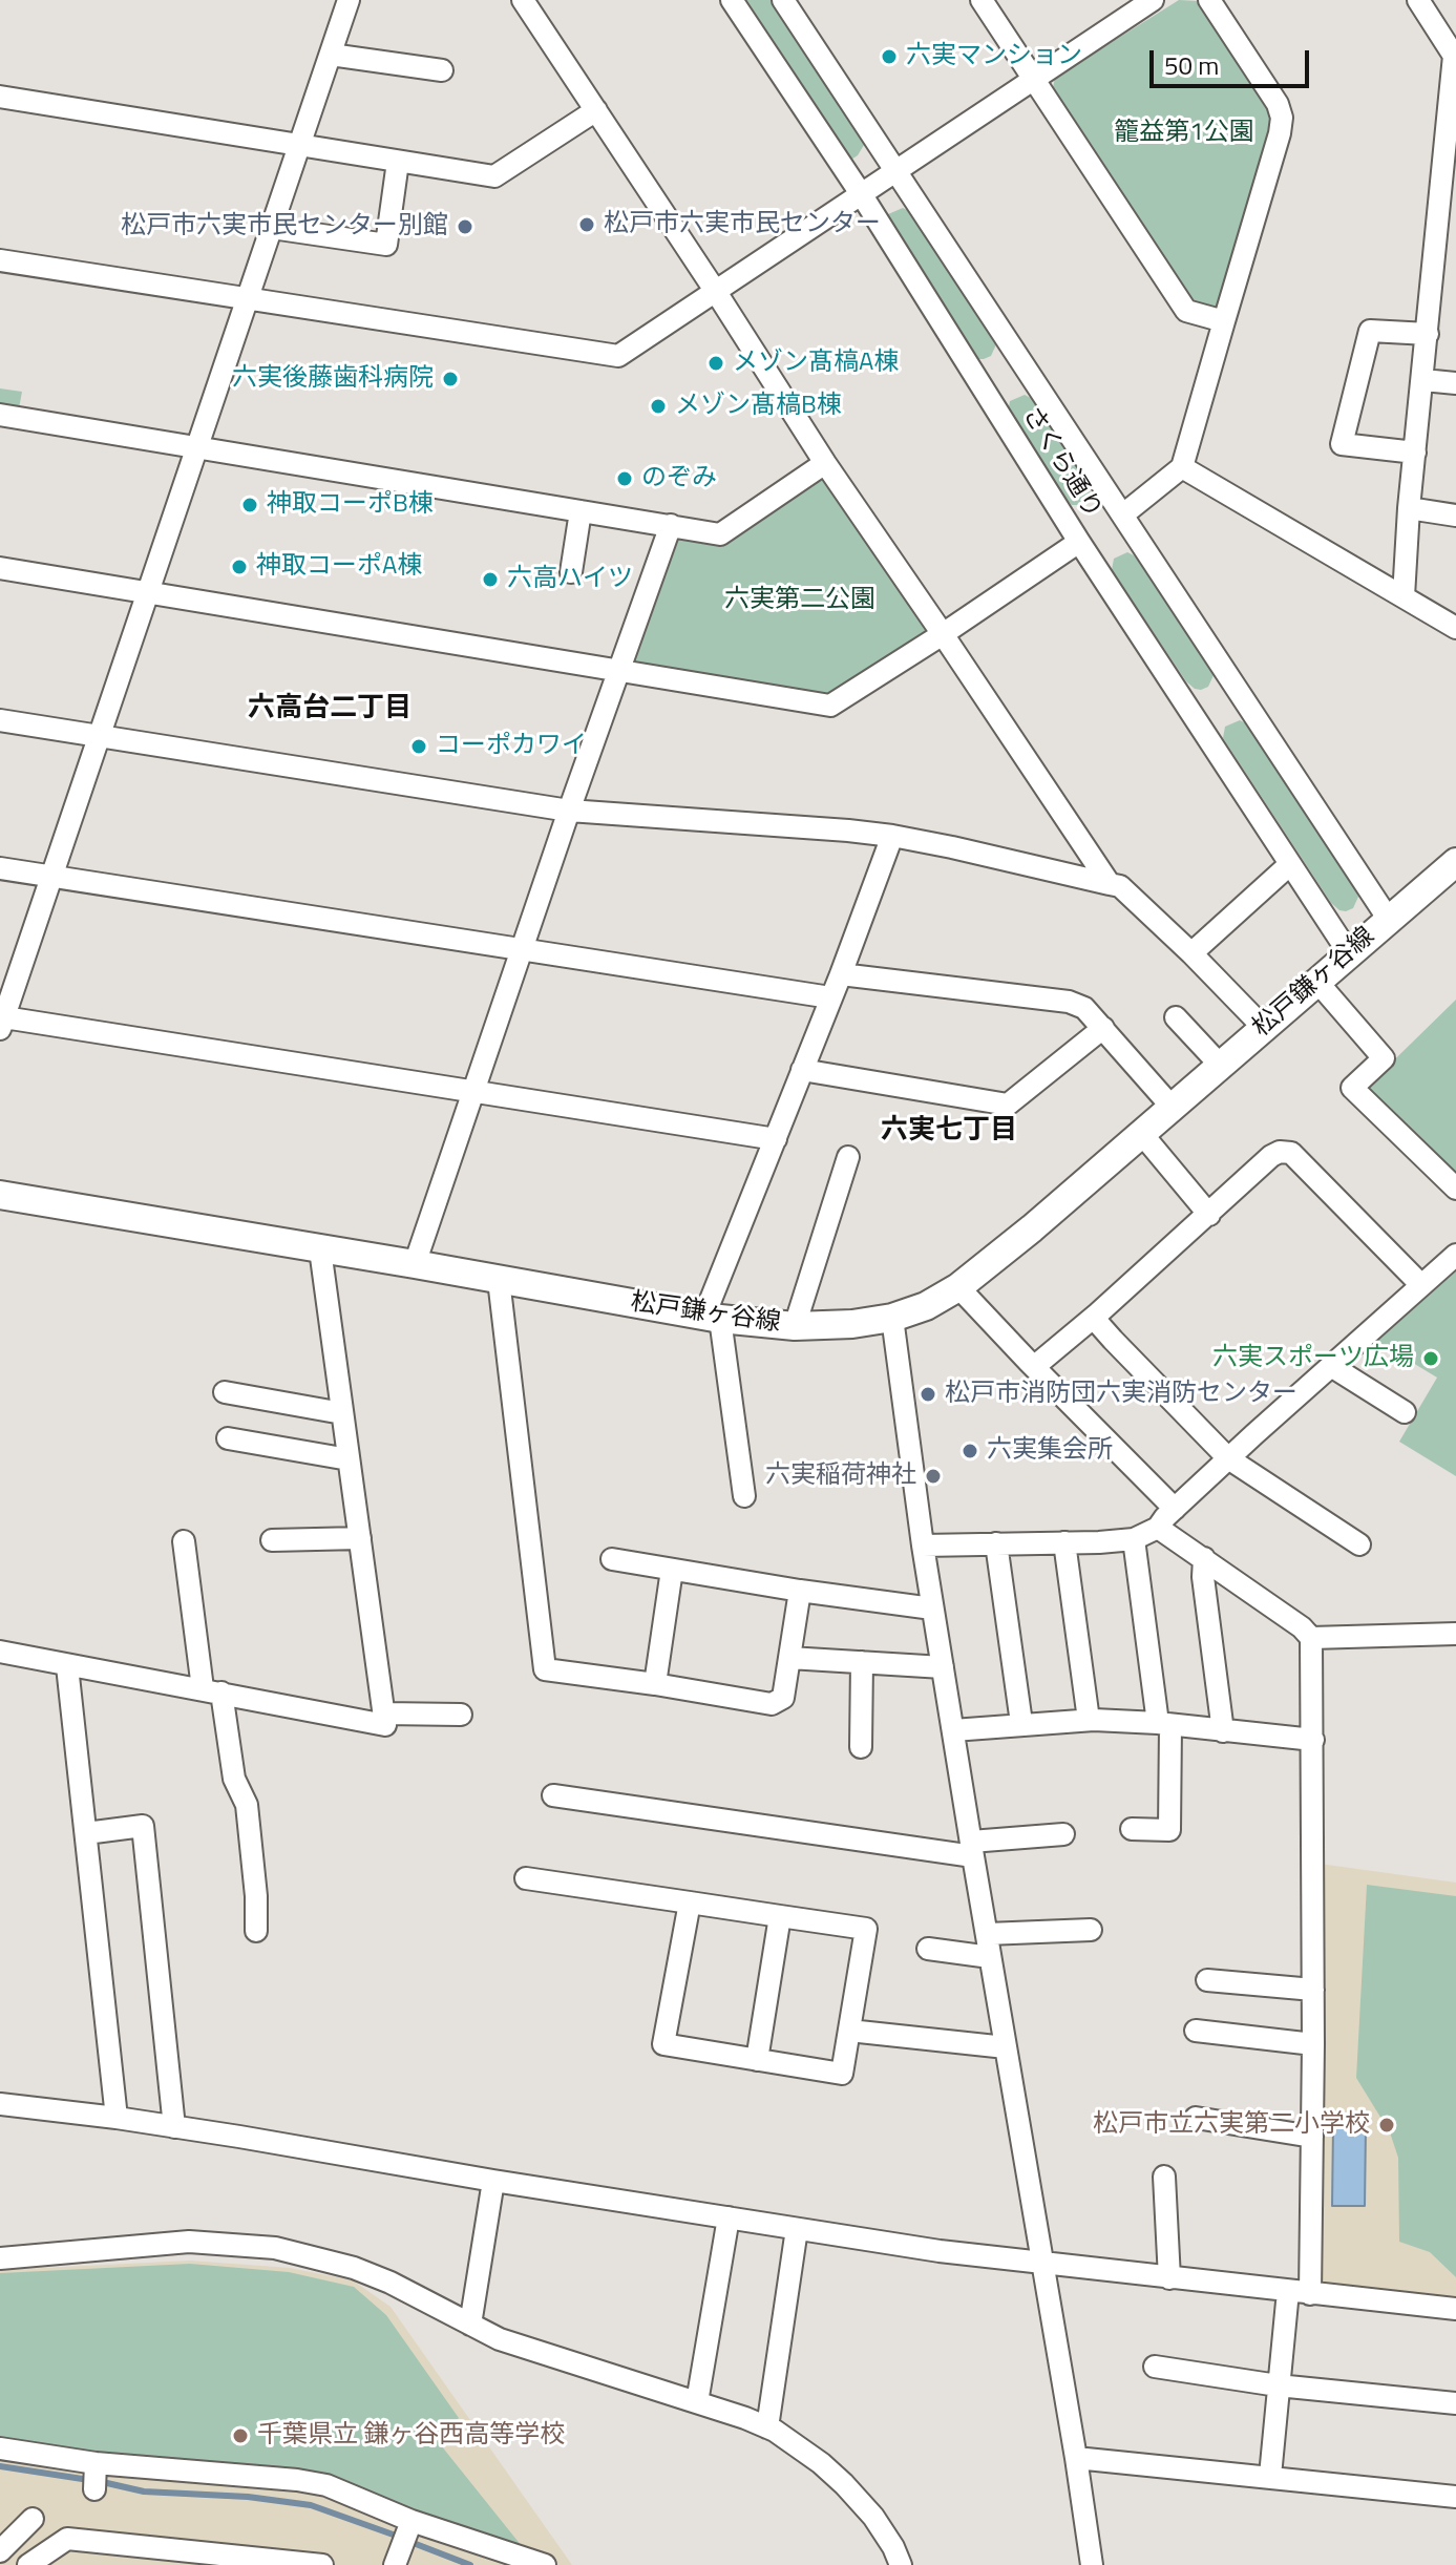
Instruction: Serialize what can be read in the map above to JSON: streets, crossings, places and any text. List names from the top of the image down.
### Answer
{
  "streets": {
    "main road": ["松戸鎌ヶ谷線"],
    "street": ["さくら通り"]
  },
  "crossings": [
    ["さくら通り", "松戸鎌ヶ谷線"]
  ],
  "districts": ["六高台二丁目", "六実七丁目"],
  "parks": ["籠益第1公園", "六実第二公園"],
  "places": [
    "六実マンション",
    "松戸市六実市民センター",
    "松戸市六実市民センター別館",
    "メゾン髙槁A棟",
    "六実後藤歯科病院",
    "メゾン髙槁B棟",
    "のぞみ",
    "神取コーポB棟",
    "神取コーポA棟",
    "六高ハイツ",
    "コーポカワイ",
    "六実スポーツ広場",
    "松戸市消防団六実消防センター",
    "六実集会所",
    "六実稲荷神社",
    "松戸市立六実第二小学校",
    "千葉県立 鎌ヶ谷西高等学校"
  ],
  "scale_bar": "50 m"
}
